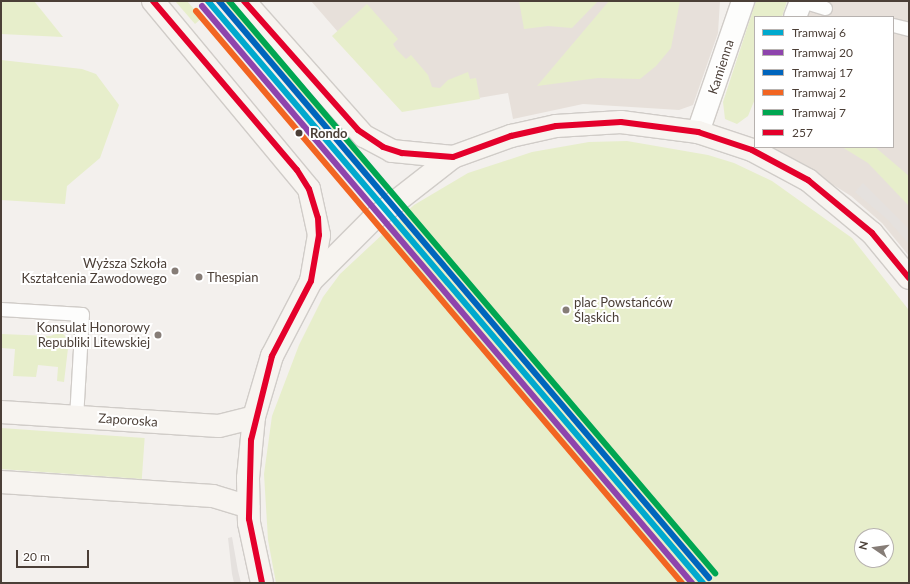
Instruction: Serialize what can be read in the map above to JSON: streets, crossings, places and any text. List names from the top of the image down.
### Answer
{
  "streets": {
    "main road": ["Zaporoska"],
    "street": ["Kamienna"]
  },
  "places": [
    "Rondo",
    "Wyższa Szkoła Kształcenia Zawodowego",
    "Thespian",
    "plac Powstańców Śląskich",
    "Konsulat Honorowy Republiki Litewskiej"
  ],
  "lines": [
    "tram line 6",
    "tram line 17",
    "tram line 7",
    "transit line 257",
    "tram line 20",
    "tram line 2"
  ],
  "legend": [
    "Tramwaj 6",
    "Tramwaj 20",
    "Tramwaj 17",
    "Tramwaj 2",
    "Tramwaj 7",
    "257"
  ],
  "scale_bar": "20 m",
  "north": "left"
}
